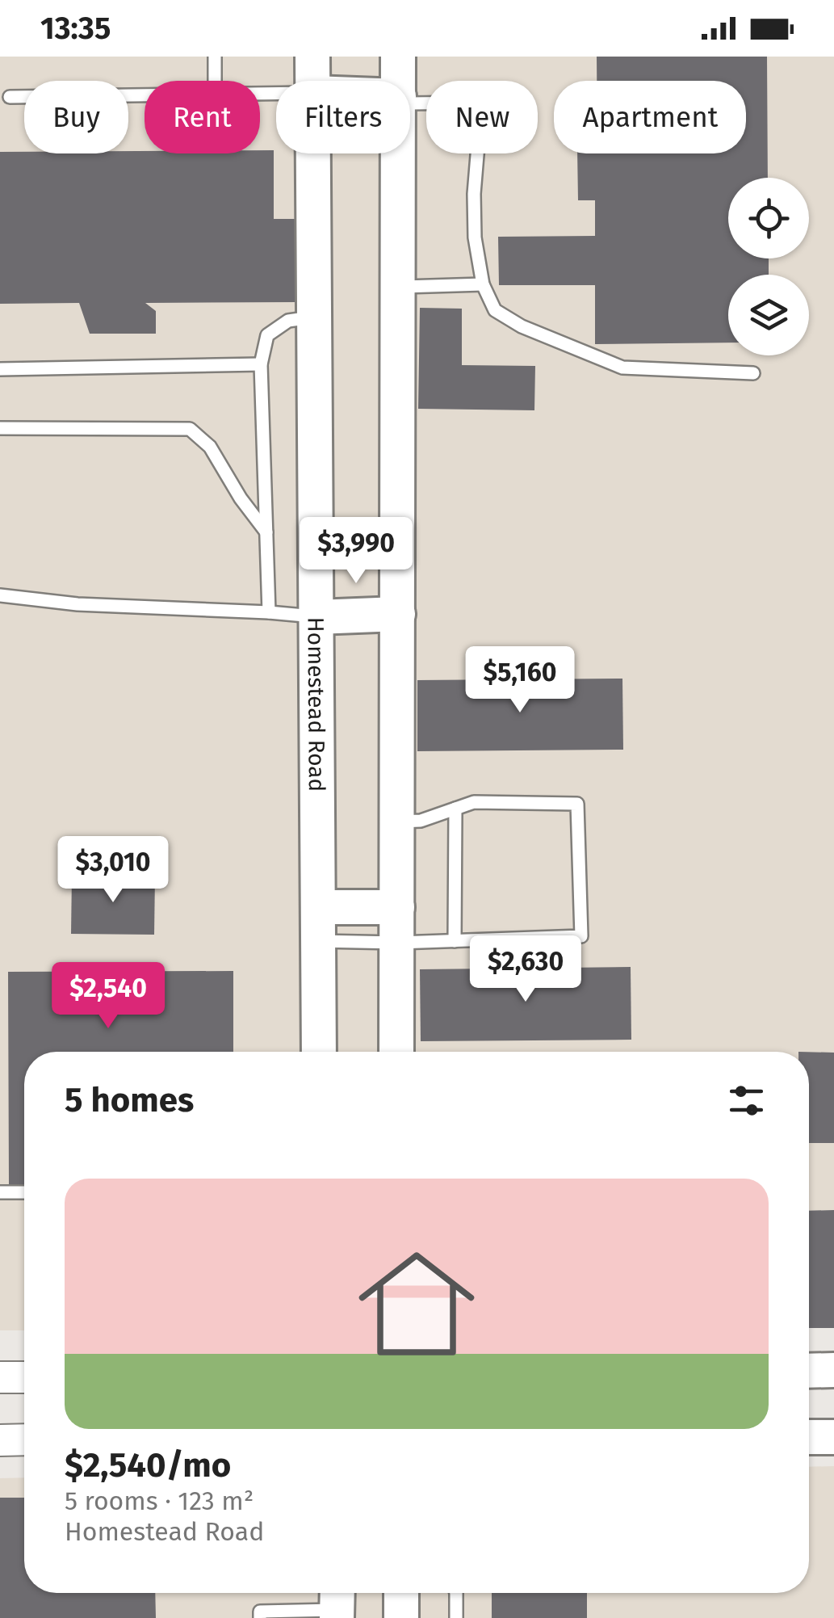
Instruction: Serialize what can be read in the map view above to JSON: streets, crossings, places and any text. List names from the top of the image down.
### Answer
{
  "streets": {
    "main road": ["Homestead Road"]
  },
  "page": {
    "status": "13:35",
    "chip": [
      "Buy",
      "Rent",
      "Filters",
      "New",
      "Apartment"
    ],
    "price": [
      "$3,990",
      "$5,160",
      "$3,010",
      "$2,630",
      "$2,540"
    ],
    "heading": "5 homes",
    "list": [
      {
        "name": "$2,540/mo",
        "note": "5 rooms · 123 m² · Homestead Road"
      }
    ]
  }
}
